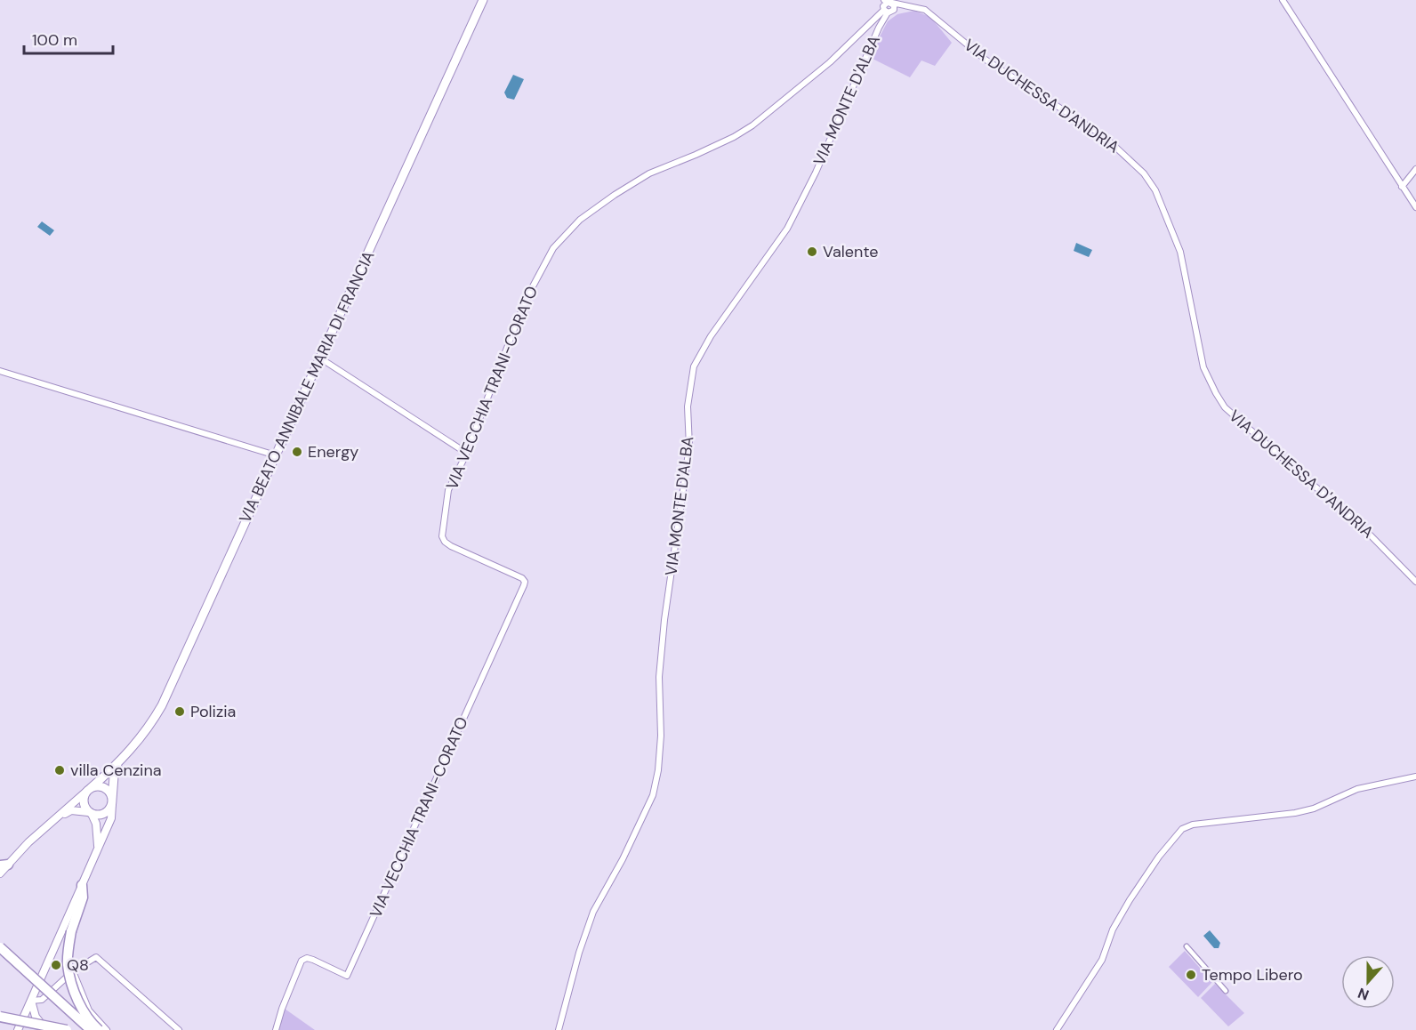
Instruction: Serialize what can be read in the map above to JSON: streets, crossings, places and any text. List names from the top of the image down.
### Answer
{
  "streets": {
    "main road": ["VIA BEATO ANNIBALE MARIA DI FRANCIA"],
    "street": ["VIA DUCHESSA D'ANDRIA", "VIA MONTE D'ALBA", "VIA VECCHIA TRANI-CORATO"]
  },
  "crossings": [
    ["VIA DUCHESSA D'ANDRIA", "VIA MONTE D'ALBA"],
    ["VIA DUCHESSA D'ANDRIA", "VIA VECCHIA TRANI-CORATO"],
    ["VIA MONTE D'ALBA", "VIA VECCHIA TRANI-CORATO"]
  ],
  "places": [
    "Valente",
    "Energy",
    "Polizia",
    "villa Cenzina",
    "Q8",
    "Tempo Libero"
  ],
  "scale_bar": "100 m",
  "north": "bottom"
}
